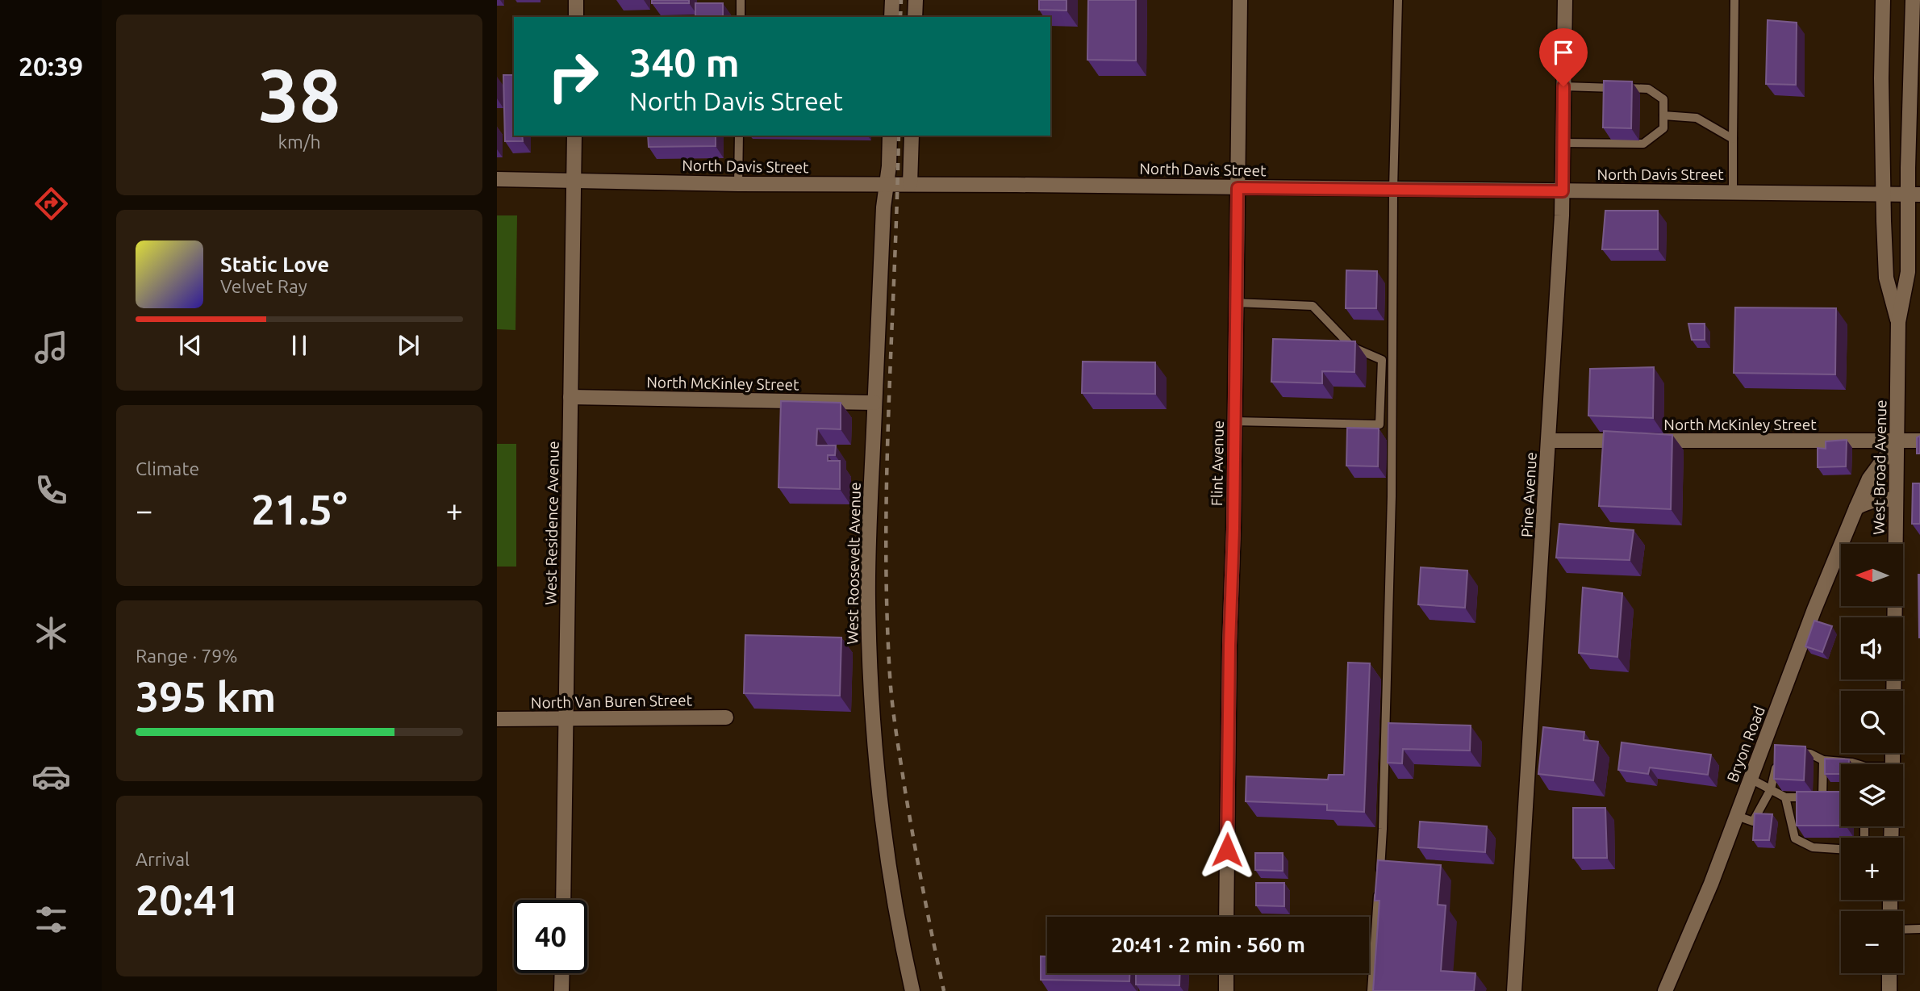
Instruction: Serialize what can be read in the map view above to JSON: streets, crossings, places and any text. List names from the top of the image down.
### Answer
{
  "streets": {
    "street": [
      "North Davis Street",
      "North McKinley Street",
      "Flint Avenue",
      "West Broad Avenue",
      "Pine Avenue",
      "West Residence Avenue",
      "West Roosevelt Avenue",
      "North Van Buren Street",
      "Bryon Road"
    ]
  },
  "crossings": [
    ["North Davis Street", "Flint Avenue"],
    ["North Davis Street", "West Broad Avenue"],
    ["North Davis Street", "Pine Avenue"],
    ["North Davis Street", "West Residence Avenue"],
    ["North Davis Street", "West Roosevelt Avenue"],
    ["North McKinley Street", "West Broad Avenue"],
    ["North McKinley Street", "Pine Avenue"],
    ["North McKinley Street", "West Residence Avenue"],
    ["North McKinley Street", "West Roosevelt Avenue"],
    ["North McKinley Street", "Bryon Road"],
    ["West Broad Avenue", "Bryon Road"],
    ["West Residence Avenue", "North Van Buren Street"]
  ],
  "north": "left",
  "page": {
    "tabs": "20:39",
    "tile": [
      ["38", "km/h"],
      "Climate",
      ["Range · 79%", "395 km"],
      ["Arrival", "20:41"]
    ],
    "turn": ["340 m", "North Davis Street"],
    "song": ["Static Love", "Velvet Ray"],
    "heat": ["−", "21.5°", "+"],
    "map_buttons": ["+", "−"],
    "limit": "40",
    "trip": "20:41 · 2 min · 560 m"
  }
}
